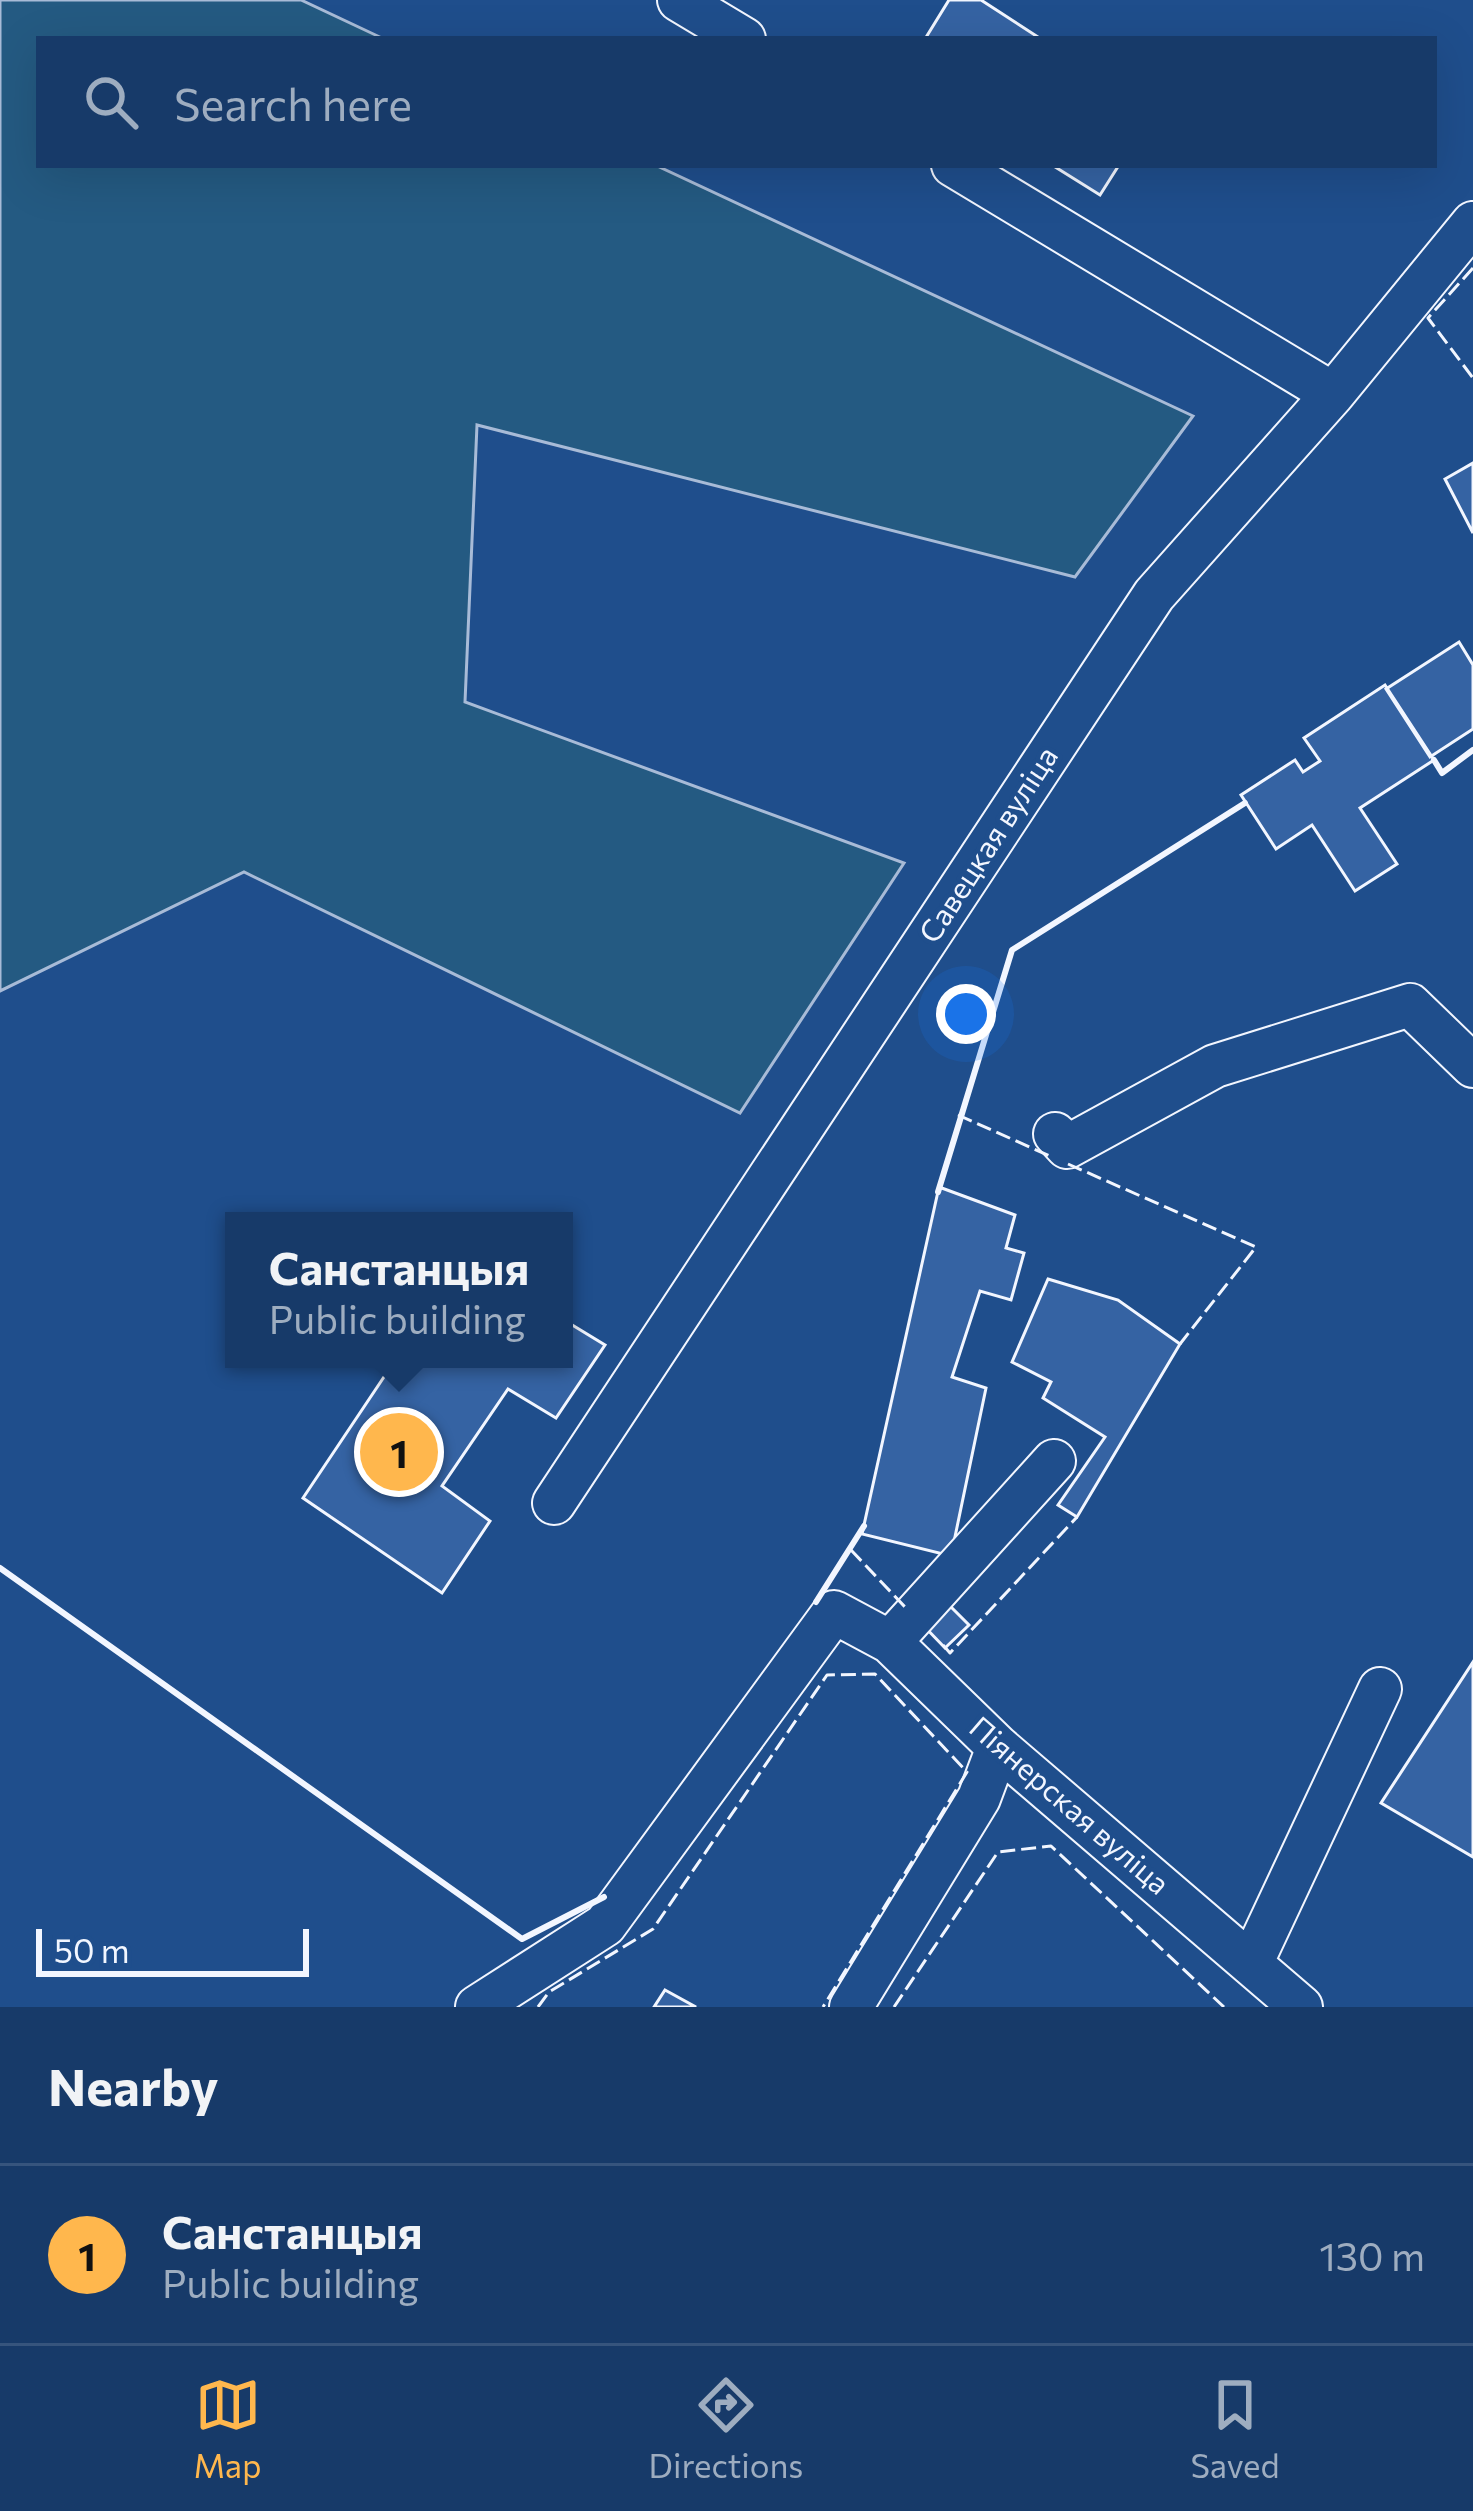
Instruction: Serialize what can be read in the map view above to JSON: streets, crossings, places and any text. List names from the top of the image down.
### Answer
{
  "streets": {
    "street": ["Савецкая вуліца", "Піянерская вуліца"]
  },
  "scale_bar": "50 m",
  "page": {
    "search": "Search here",
    "popup": ["Санстанцыя", "Public building"],
    "pins": "1",
    "scale": "50 m",
    "heading": "Nearby",
    "list": [
      {
        "mark": "1",
        "name": "Санстанцыя",
        "note": "Public building",
        "value": "130 m"
      }
    ],
    "nav": ["Map", "Directions", "Saved"]
  }
}
